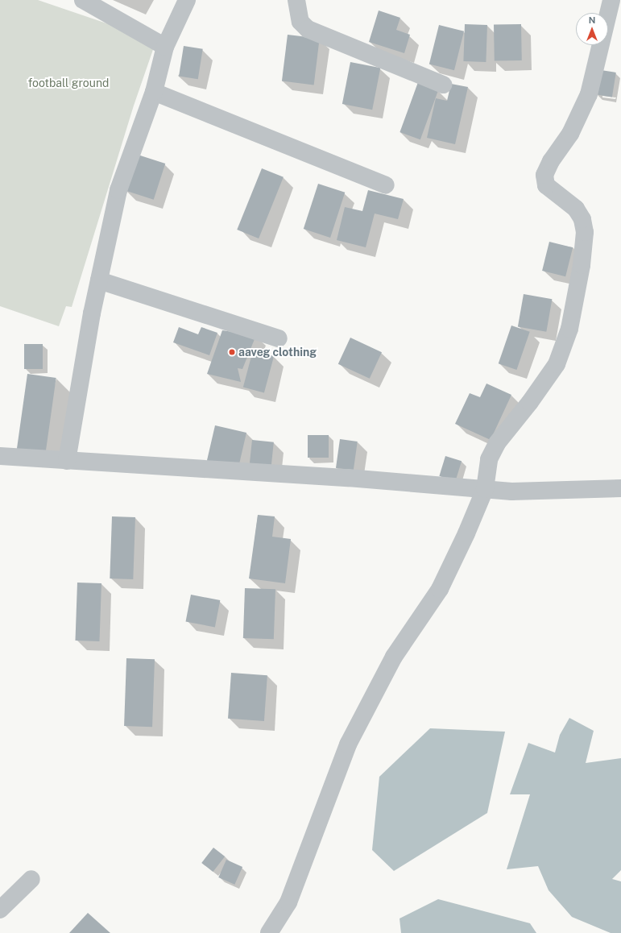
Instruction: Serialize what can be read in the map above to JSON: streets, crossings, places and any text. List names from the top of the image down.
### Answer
{
  "parks": ["football ground"],
  "places": ["aaveg clothing"],
  "north": "top"
}
